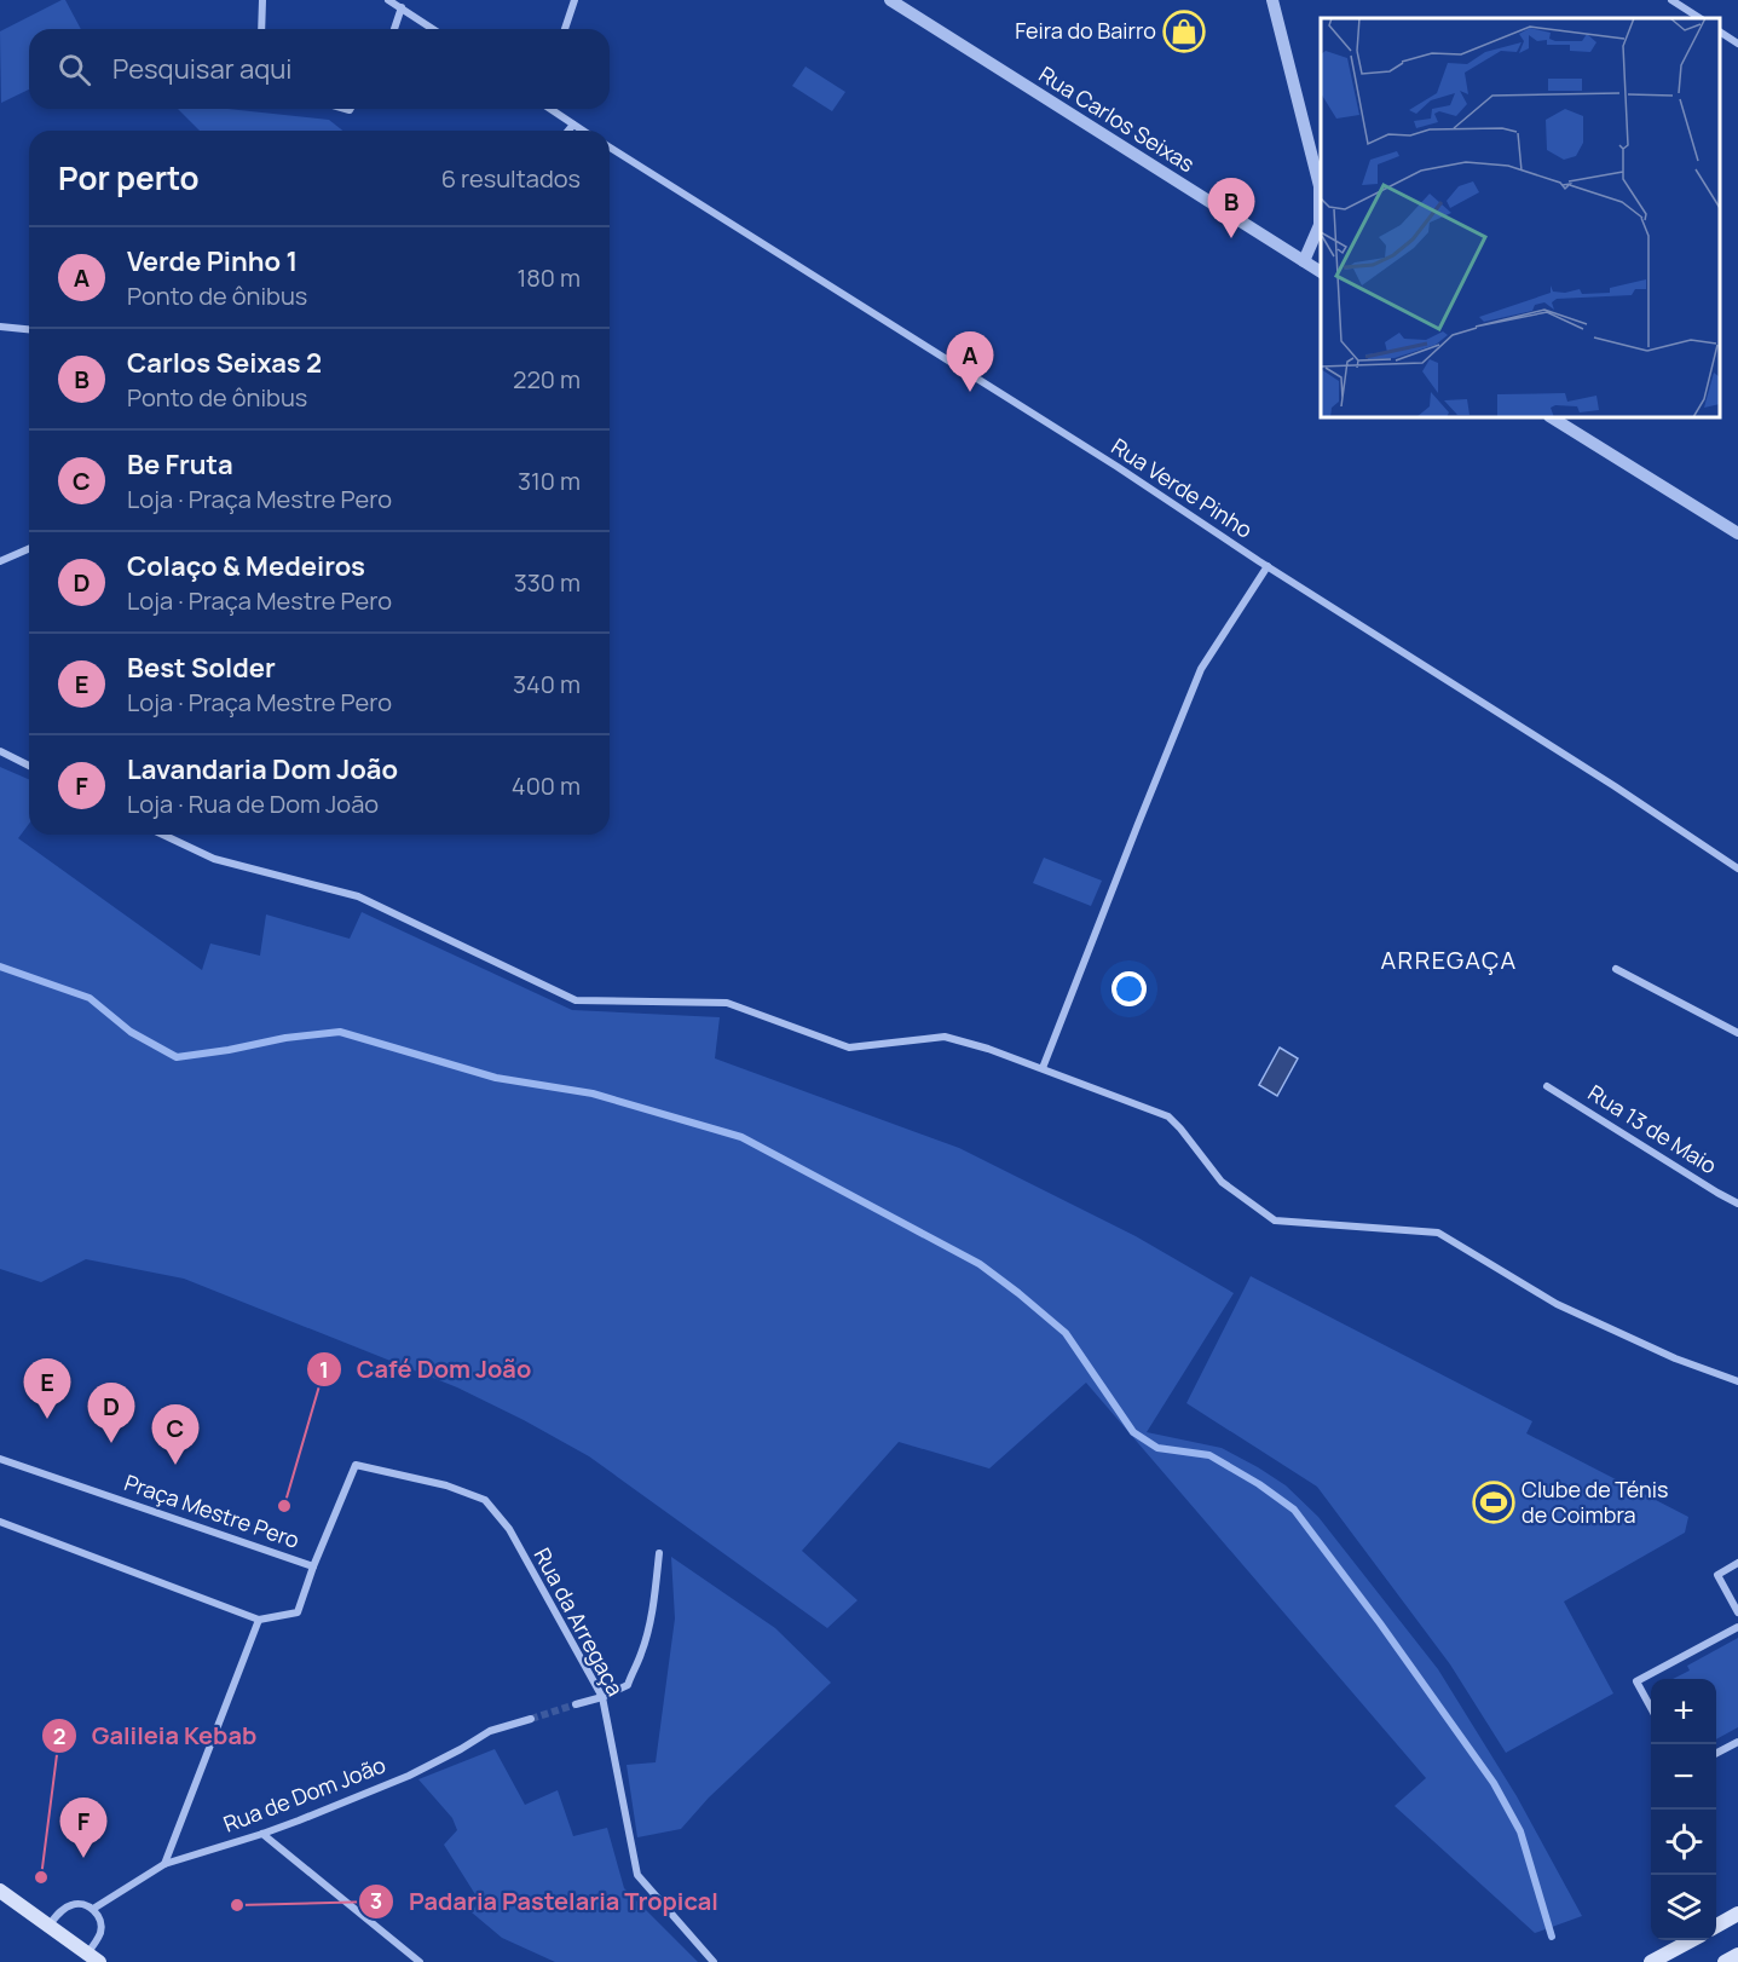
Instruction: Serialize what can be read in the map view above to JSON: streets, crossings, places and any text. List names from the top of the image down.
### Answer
{
  "streets": {
    "street": [
      "Rua Carlos Seixas",
      "Rua Verde Pinho",
      "Rua 13 de Maio",
      "Praça Mestre Pero",
      "Rua da Arregaça",
      "Rua de Dom João"
    ]
  },
  "crossings": [
    ["Praça Mestre Pero", "Rua da Arregaça"]
  ],
  "districts": ["ARREGAÇA"],
  "places": {
    "shop": ["Feira do Bairro"],
    "sports": ["Clube de Ténis de Coimbra"],
    "other": ["Café Dom João", "Galileia Kebab", "Padaria Pastelaria Tropical"]
  },
  "page": {
    "search": "Pesquisar aqui",
    "heading": ["Por perto", "6 resultados"],
    "pins": [
      "B",
      "A",
      "E",
      "D",
      "C",
      "F"
    ],
    "list": [
      {
        "mark": "A",
        "name": "Verde Pinho 1",
        "note": "Ponto de ônibus",
        "value": "180 m"
      },
      {
        "mark": "B",
        "name": "Carlos Seixas 2",
        "note": "Ponto de ônibus",
        "value": "220 m"
      },
      {
        "mark": "C",
        "name": "Be Fruta",
        "note": "Loja · Praça Mestre Pero",
        "value": "310 m"
      },
      {
        "mark": "D",
        "name": "Colaço & Medeiros",
        "note": "Loja · Praça Mestre Pero",
        "value": "330 m"
      },
      {
        "mark": "E",
        "name": "Best Solder",
        "note": "Loja · Praça Mestre Pero",
        "value": "340 m"
      },
      {
        "mark": "F",
        "name": "Lavandaria Dom João",
        "note": "Loja · Rua de Dom João",
        "value": "400 m"
      }
    ],
    "map_buttons": ["+", "−"]
  }
}
